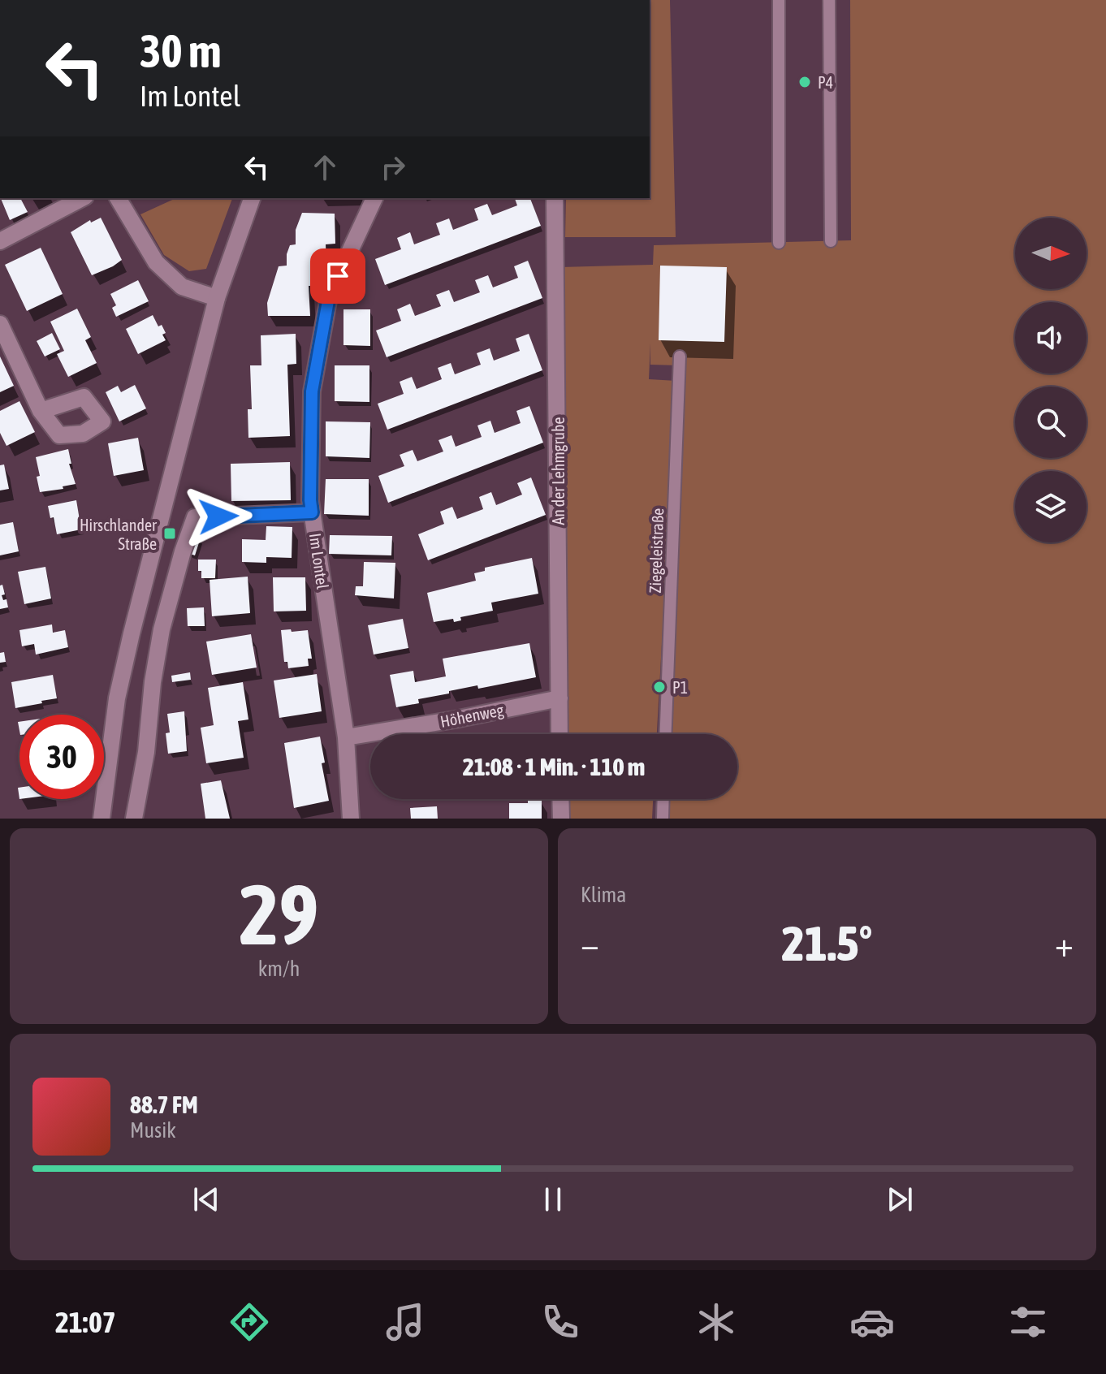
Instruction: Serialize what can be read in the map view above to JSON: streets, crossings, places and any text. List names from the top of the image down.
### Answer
{
  "streets": {
    "street": ["An der Lehmgrube", "Im Lontel", "Höhenweg"],
    "lane": ["Ziegeleistraße"]
  },
  "crossings": [
    ["An der Lehmgrube", "Höhenweg"],
    ["Im Lontel", "Höhenweg"]
  ],
  "places": {
    "other": ["P4", "P1"],
    "transit": ["Hirschlander Straße"]
  },
  "north": "right",
  "page": {
    "turn": ["30 m", "Im Lontel"],
    "limit": "30",
    "trip": "21:08 · 1 Min. · 110 m",
    "tile": [
      ["29", "km/h"],
      "Klima"
    ],
    "heat": ["−", "21.5°", "+"],
    "song": ["88.7 FM", "Musik"],
    "tabs": "21:07"
  }
}
